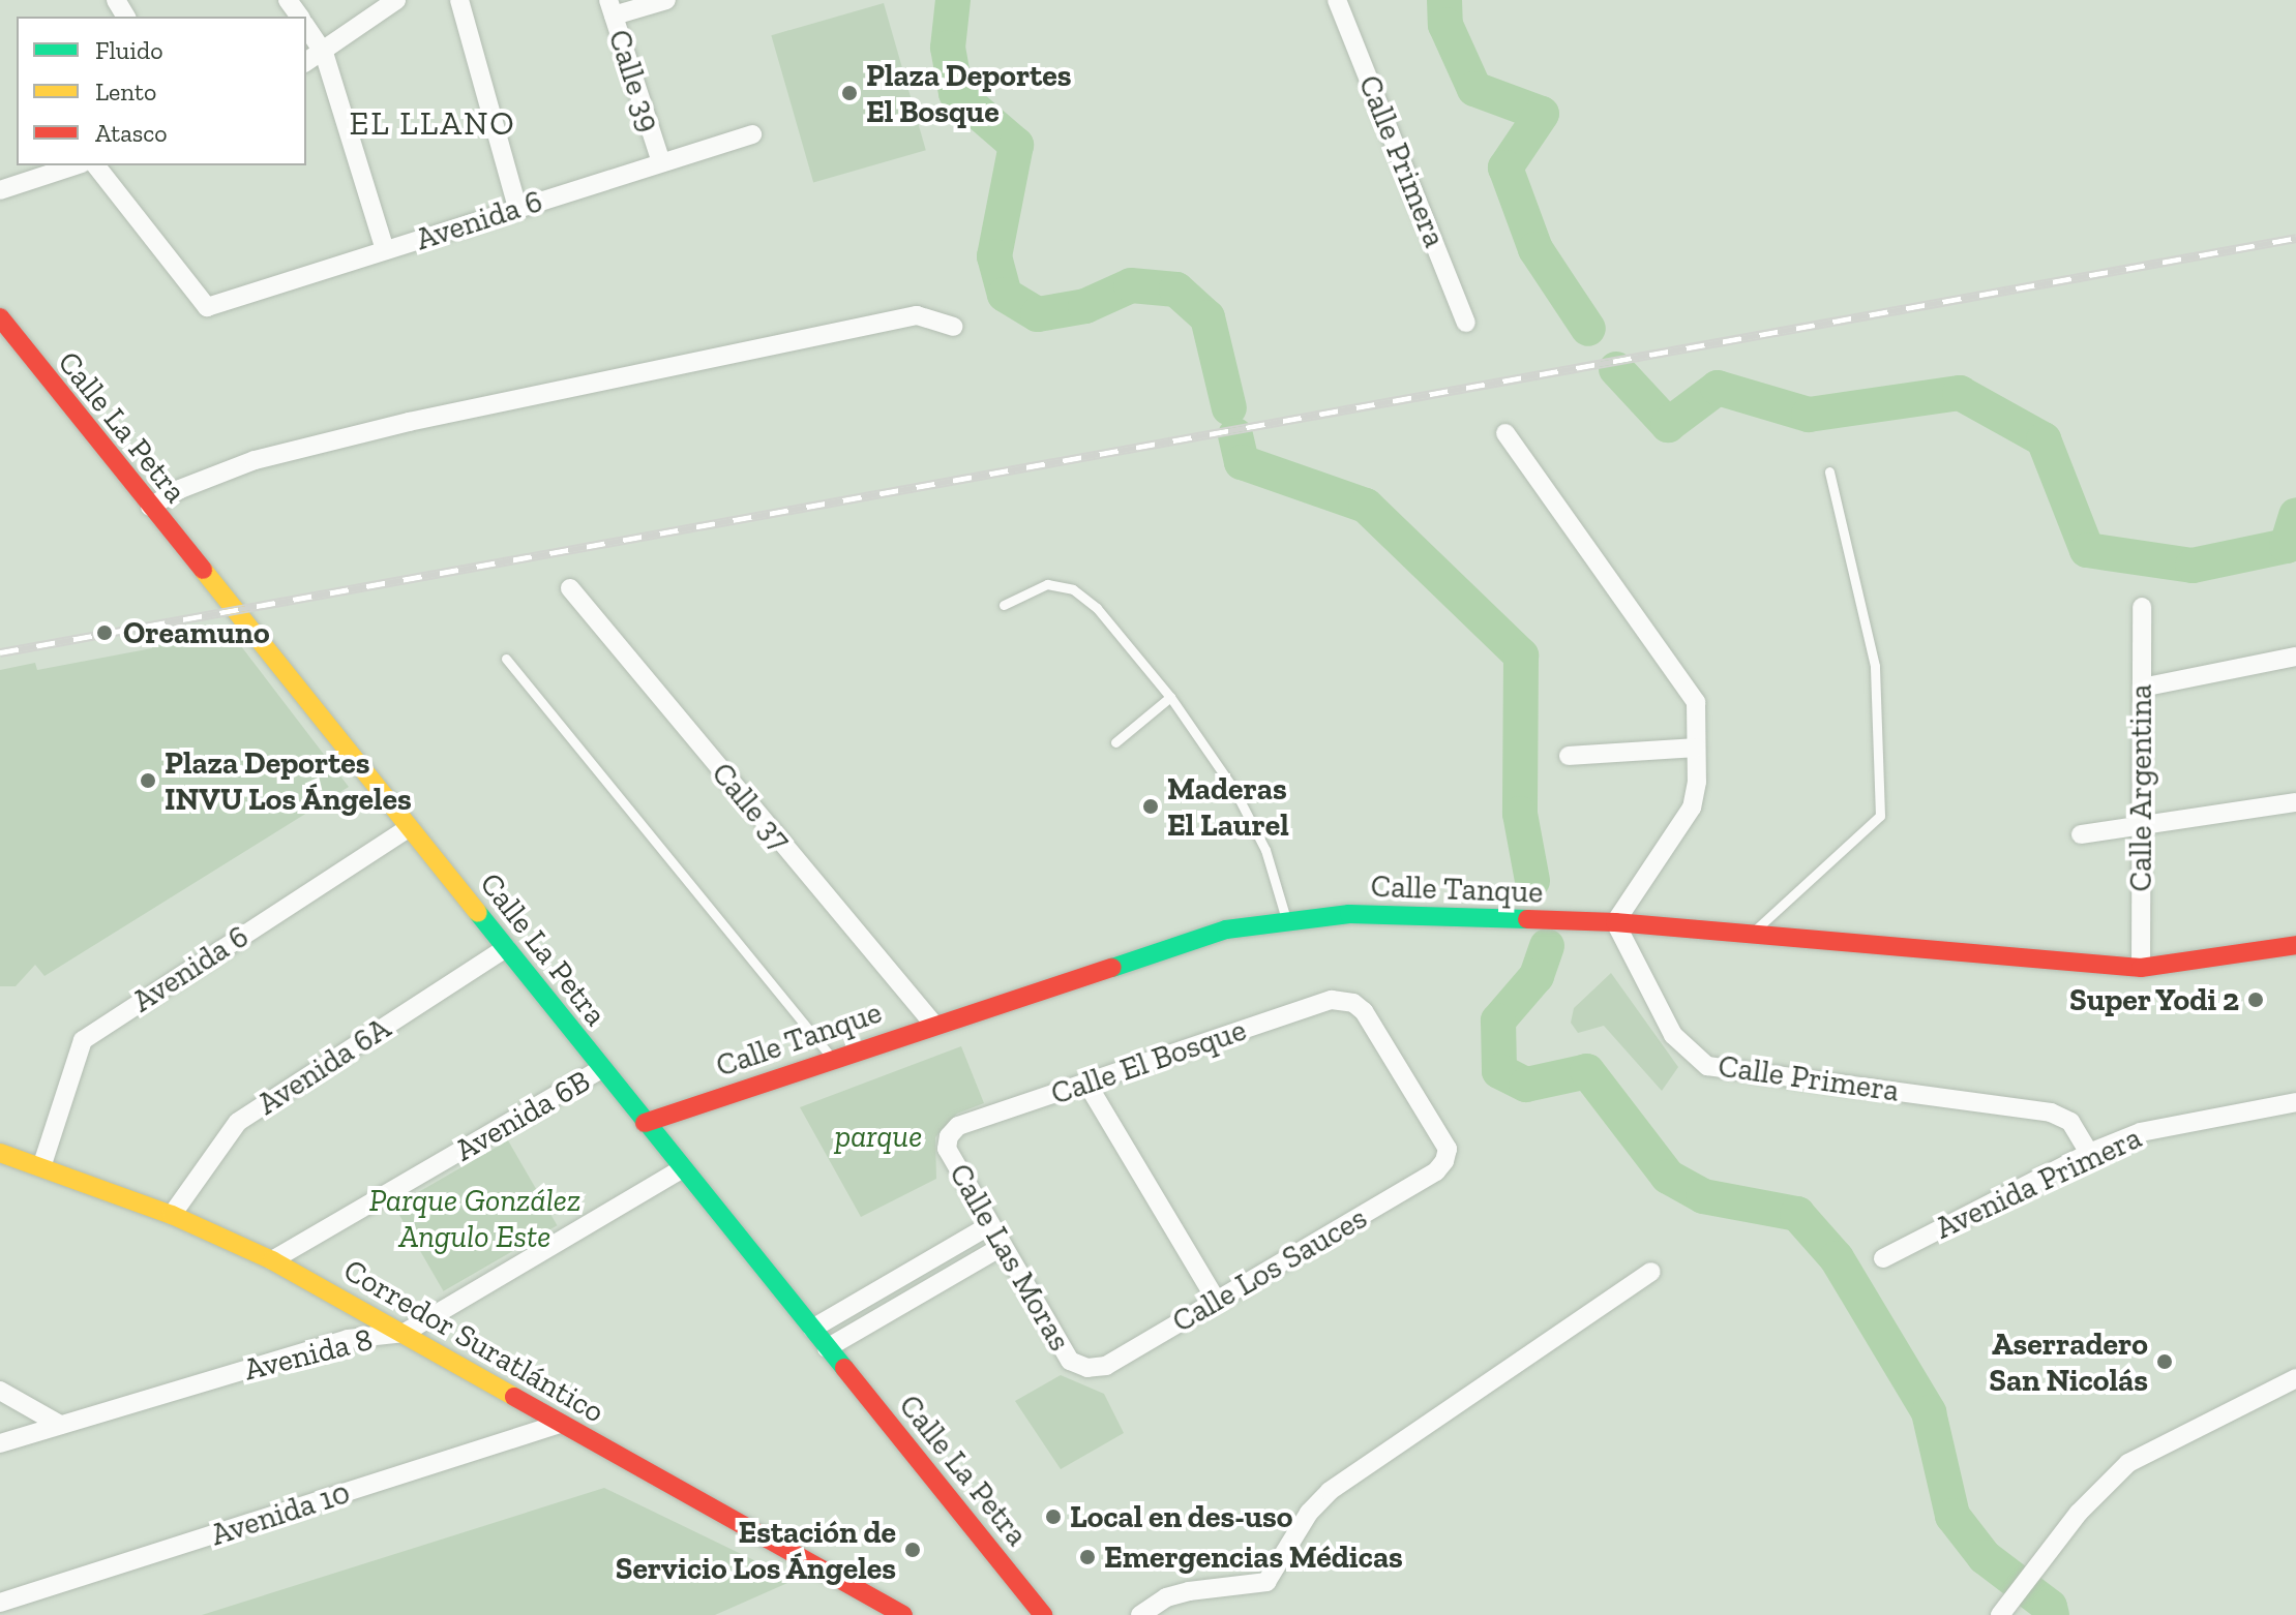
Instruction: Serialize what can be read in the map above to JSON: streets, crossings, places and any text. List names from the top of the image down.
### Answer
{
  "streets": {
    "street": [
      "Calle 39",
      "Calle Primera",
      "Avenida 6",
      "Calle La Petra",
      "Calle Argentina",
      "Calle 37",
      "Calle Tanque",
      "Calle El Bosque",
      "Avenida 6A",
      "Avenida 6B",
      "Avenida Primera",
      "Calle Las Moras",
      "Calle Los Sauces",
      "Corredor Suratlántico",
      "Avenida 8",
      "Avenida 10"
    ]
  },
  "crossings": [
    ["Calle 39", "Avenida 6"],
    ["Calle Primera", "Calle Tanque"],
    ["Calle Primera", "Avenida Primera"],
    ["Avenida 6", "Calle La Petra"],
    ["Avenida 6", "Corredor Suratlántico"],
    ["Calle La Petra", "Calle Tanque"],
    ["Calle La Petra", "Avenida 6A"],
    ["Calle La Petra", "Avenida 6B"],
    ["Calle La Petra", "Avenida 8"],
    ["Calle Argentina", "Calle Tanque"],
    ["Calle 37", "Calle Tanque"],
    ["Calle El Bosque", "Calle Las Moras"],
    ["Calle El Bosque", "Calle Los Sauces"],
    ["Avenida 6A", "Corredor Suratlántico"],
    ["Avenida 6B", "Corredor Suratlántico"],
    ["Calle Las Moras", "Calle Los Sauces"],
    ["Corredor Suratlántico", "Avenida 8"],
    ["Corredor Suratlántico", "Avenida 10"]
  ],
  "districts": ["EL LLANO"],
  "parks": ["parque", "Parque González Angulo Este"],
  "places": [
    "Plaza Deportes El Bosque",
    "Oreamuno",
    "Plaza Deportes INVU Los Ángeles",
    "Maderas El Laurel",
    "Super Yodi 2",
    "Aserradero San Nicolás",
    "Local en des-uso",
    "Estación de Servicio Los Ángeles",
    "Emergencias Médicas"
  ],
  "legend": ["Fluido", "Lento", "Atasco"]
}
